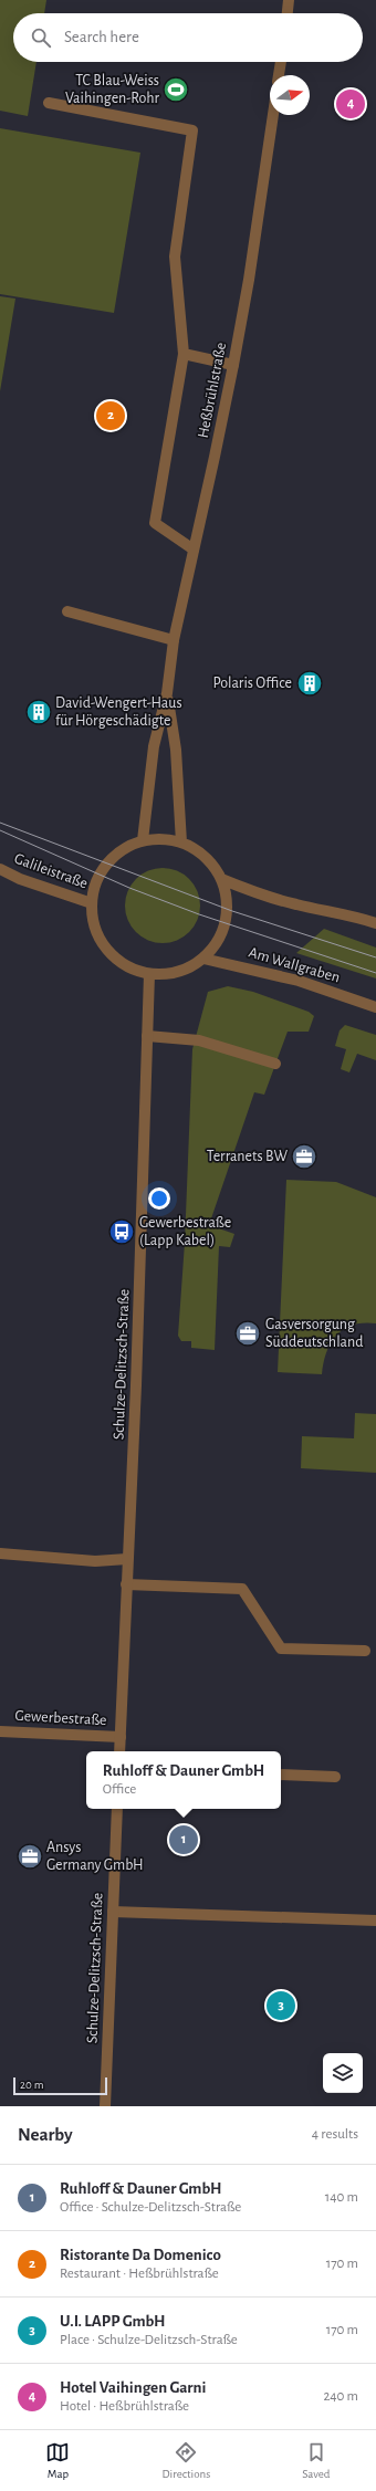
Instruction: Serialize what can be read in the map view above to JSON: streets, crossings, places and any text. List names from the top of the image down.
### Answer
{
  "streets": {
    "street": [
      "Heßbrühlstraße",
      "Galileistraße",
      "Am Wallgraben",
      "Schulze-Delitzsch-Straße",
      "Gewerbestraße"
    ]
  },
  "crossings": [
    ["Heßbrühlstraße", "Galileistraße"],
    ["Heßbrühlstraße", "Am Wallgraben"],
    ["Heßbrühlstraße", "Schulze-Delitzsch-Straße"],
    ["Galileistraße", "Am Wallgraben"],
    ["Galileistraße", "Schulze-Delitzsch-Straße"],
    ["Am Wallgraben", "Schulze-Delitzsch-Straße"],
    ["Schulze-Delitzsch-Straße", "Gewerbestraße"]
  ],
  "places": {
    "sports": ["TC Blau-Weiss Vaihingen-Rohr"],
    "building": ["Polaris Office", "David-Wengert-Haus für Hörgeschädigte"],
    "office": ["Terranets BW", "Gasversorgung Süddeutschland", "Ansys Germany GmbH"],
    "bus stop": ["Gewerbestraße (Lapp Kabel)"]
  },
  "scale_bar": "20 m",
  "north": "right",
  "page": {
    "search": "Search here",
    "pins": [
      "4",
      "2",
      "1",
      "3"
    ],
    "popup": ["Ruhloff & Dauner GmbH", "Office"],
    "scale": "20 m",
    "heading": ["Nearby", "4 results"],
    "list": [
      {
        "mark": "1",
        "name": "Ruhloff & Dauner GmbH",
        "note": "Office · Schulze-Delitzsch-Straße",
        "value": "140 m"
      },
      {
        "mark": "2",
        "name": "Ristorante Da Domenico",
        "note": "Restaurant · Heßbrühlstraße",
        "value": "170 m"
      },
      {
        "mark": "3",
        "name": "U.I. LAPP GmbH",
        "note": "Place · Schulze-Delitzsch-Straße",
        "value": "170 m"
      },
      {
        "mark": "4",
        "name": "Hotel Vaihingen Garni",
        "note": "Hotel · Heßbrühlstraße",
        "value": "240 m"
      }
    ],
    "nav": ["Map", "Directions", "Saved"]
  }
}
